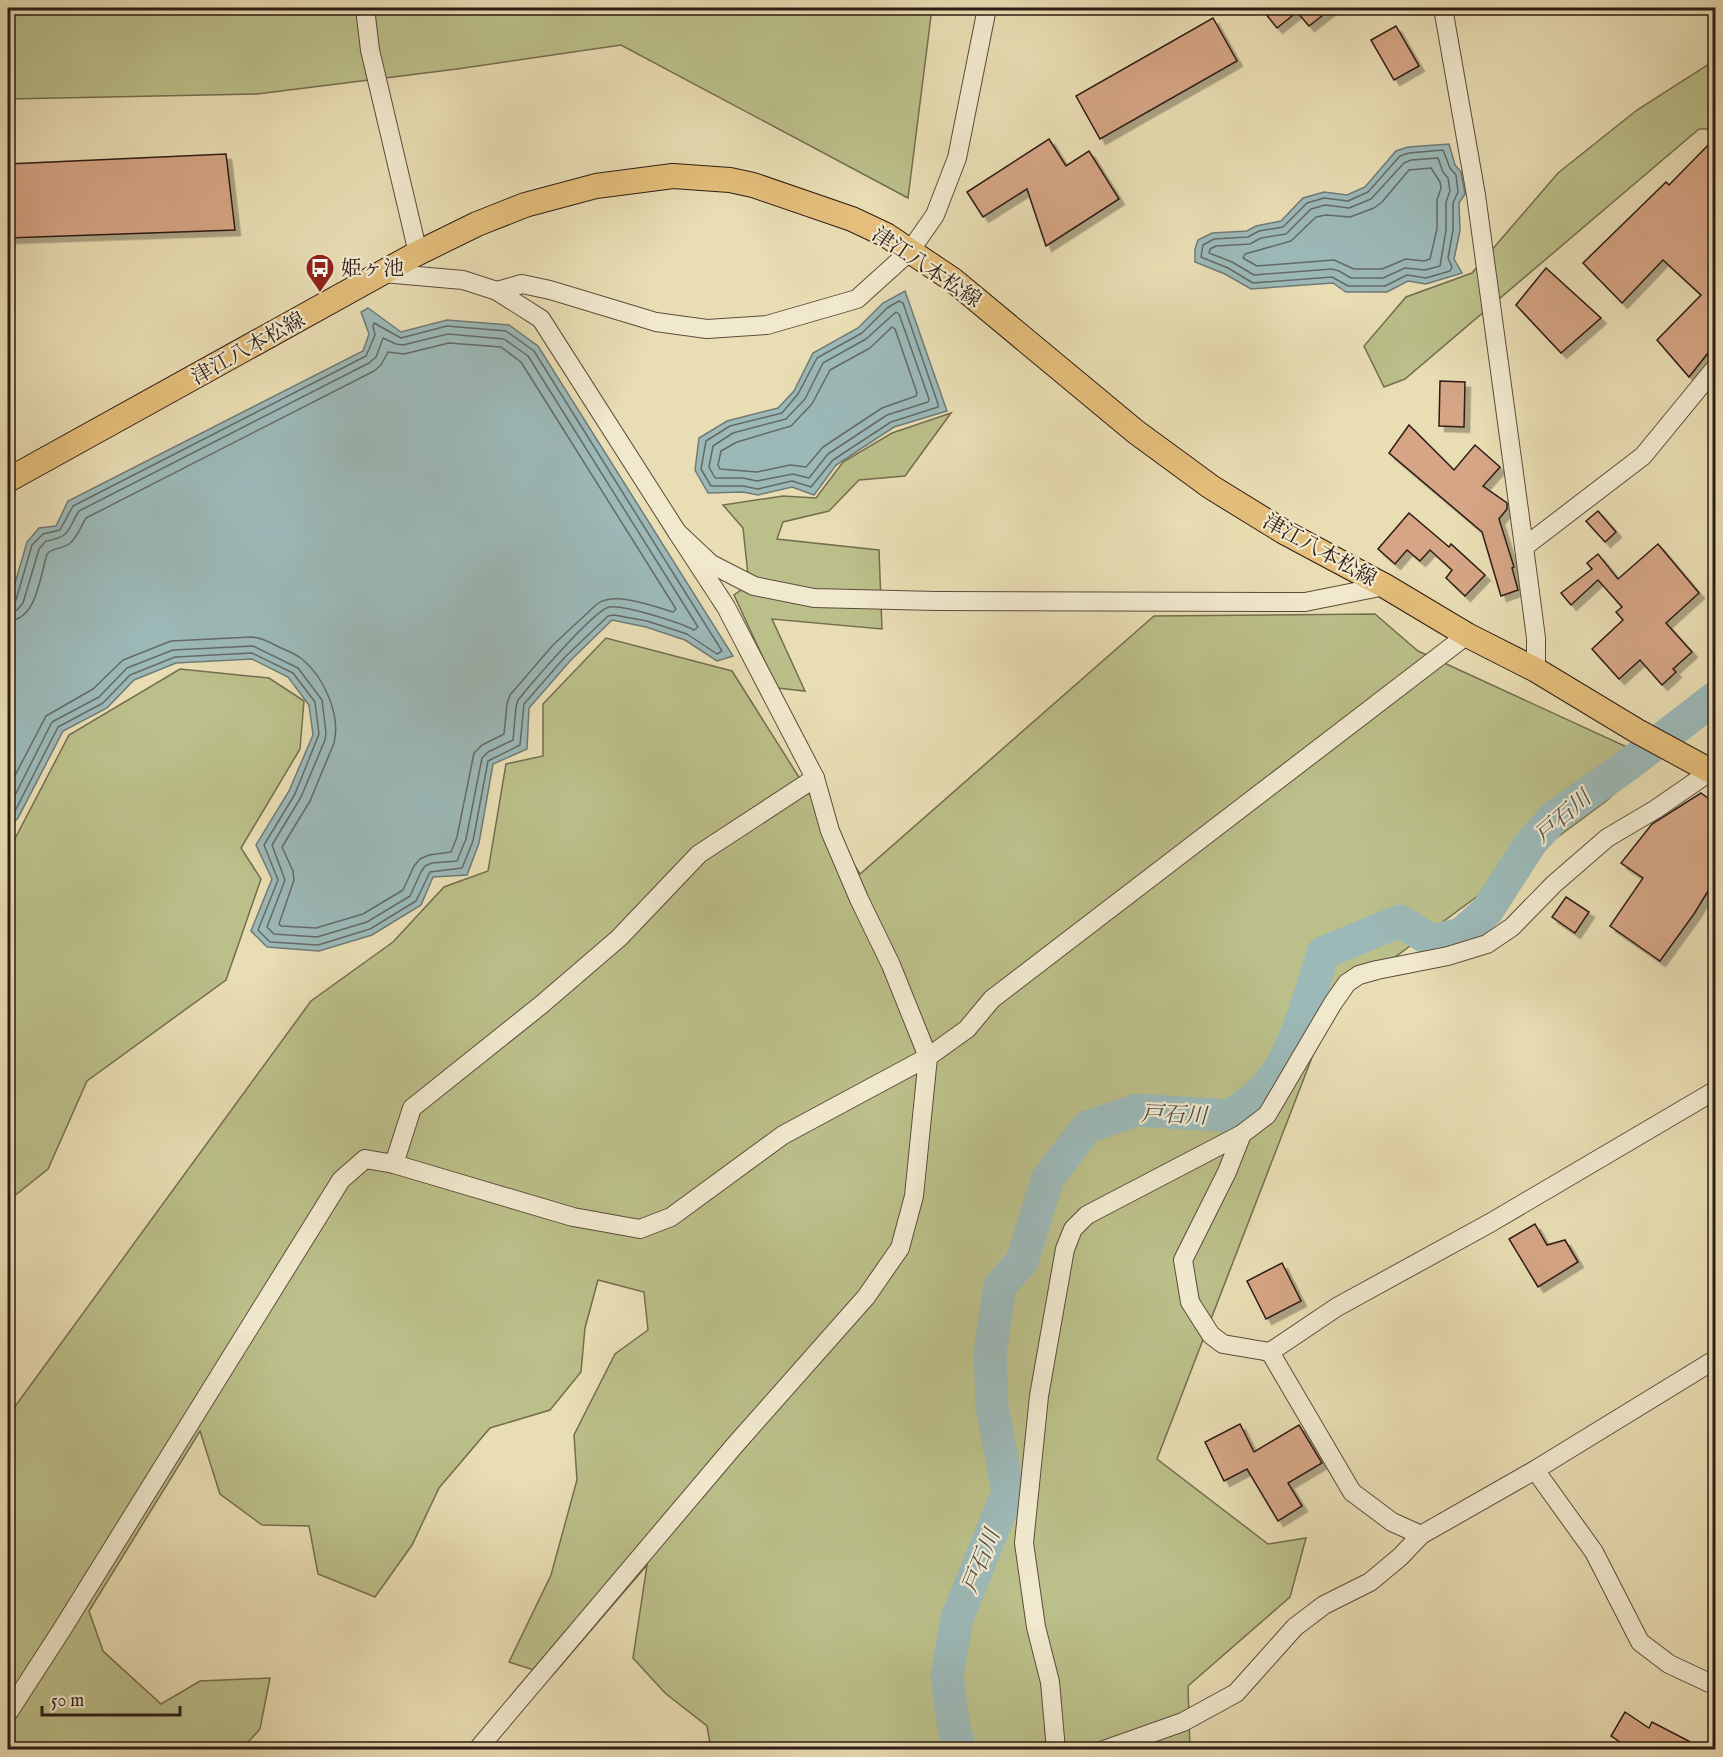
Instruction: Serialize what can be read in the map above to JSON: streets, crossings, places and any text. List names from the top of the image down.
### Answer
{
  "streets": {
    "main road": ["津江八本松線"]
  },
  "water": ["戸石川"],
  "places": {
    "bus stop": ["姫ヶ池"]
  },
  "scale_bar": "50 m"
}
